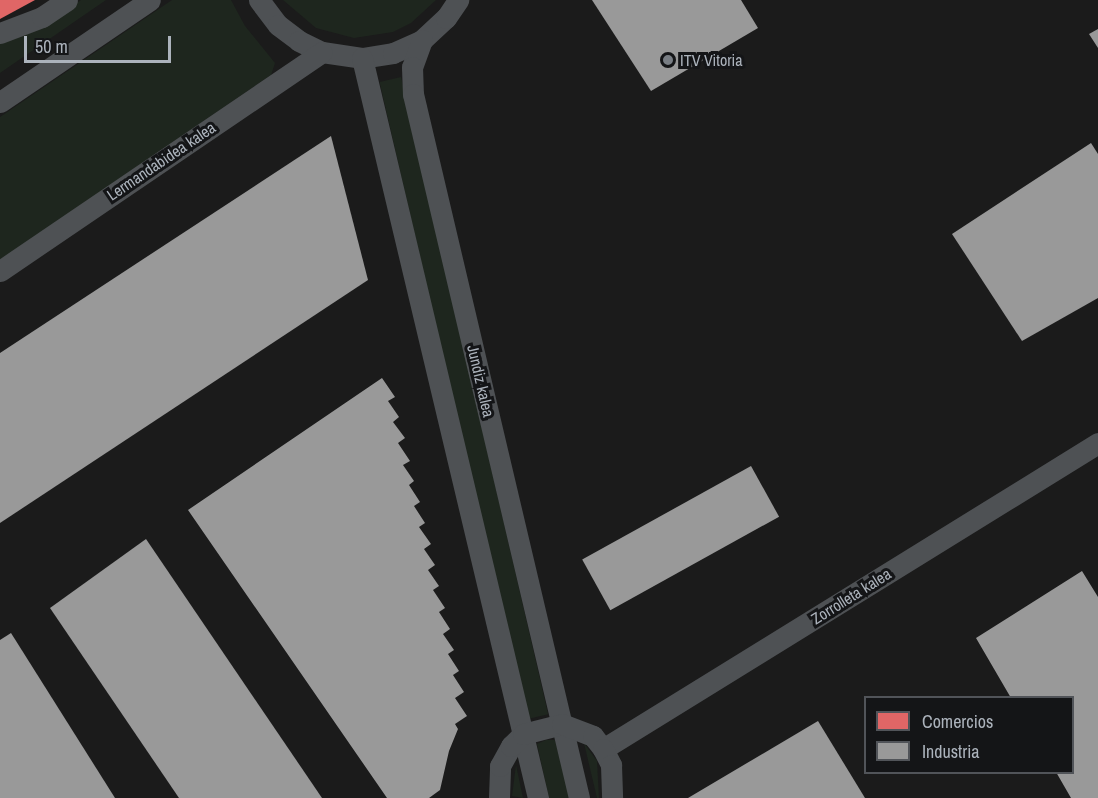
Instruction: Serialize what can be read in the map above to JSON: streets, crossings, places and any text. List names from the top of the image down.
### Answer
{
  "streets": {
    "street": ["Lermandabidea kalea", "Jundiz kalea", "Zorrolleta kalea"]
  },
  "places": ["ITV Vitoria"],
  "legend": ["Comercios", "Industria"],
  "scale_bar": "50 m"
}
